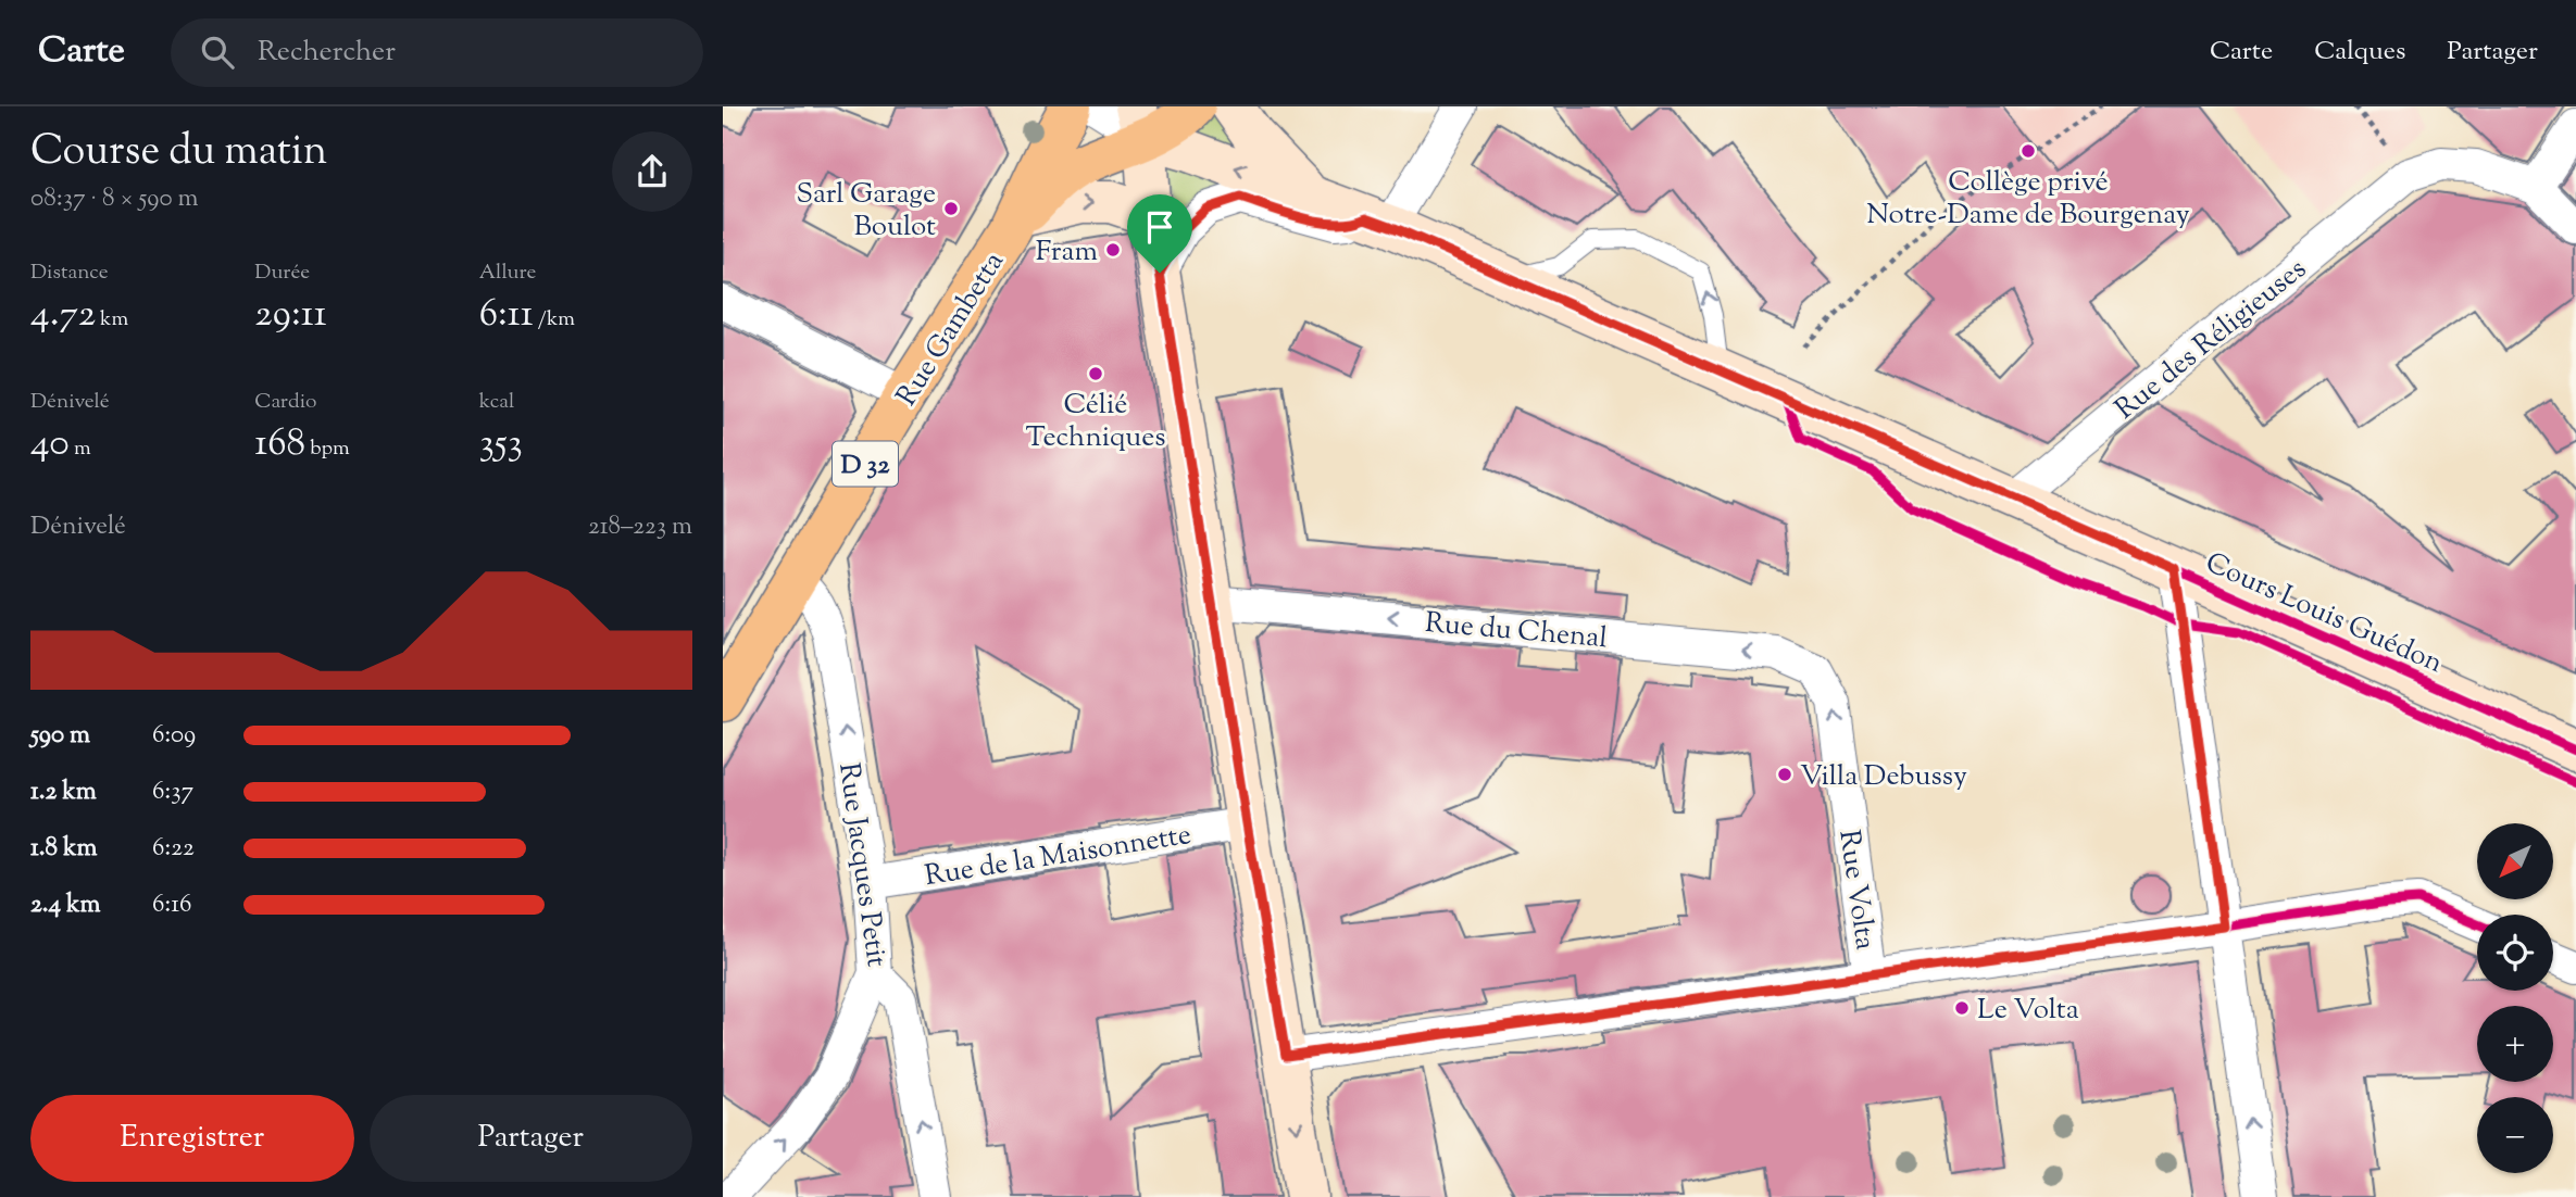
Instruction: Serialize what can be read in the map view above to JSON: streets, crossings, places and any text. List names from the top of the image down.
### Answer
{
  "streets": {
    "main road": ["Rue Gambetta", "D 32", "Cours Louis Guédon"],
    "street": [
      "Rue des Réligieuses",
      "Rue du Chenal",
      "Rue de la Maisonnette",
      "Rue Jacques Petit",
      "Rue Volta"
    ]
  },
  "crossings": [
    ["Rue Gambetta", "D 32"],
    ["Rue Gambetta", "Cours Louis Guédon"],
    ["Rue Gambetta", "Rue Jacques Petit"],
    ["Rue des Réligieuses", "Cours Louis Guédon"],
    ["D 32", "Cours Louis Guédon"],
    ["Rue du Chenal", "Rue Volta"],
    ["Rue de la Maisonnette", "Rue Jacques Petit"]
  ],
  "one_way": ["Rue du Chenal", "Rue Jacques Petit", "Rue Volta"],
  "places": [
    "Collège privé Notre-Dame de Bourgenay",
    "Sarl Garage Boulot",
    "Fram",
    "Célié Techniques",
    "Villa Debussy",
    "Le Volta"
  ],
  "north": "bottom left",
  "page": {
    "header": "Carte",
    "search": "Rechercher",
    "nav": ["Carte", "Calques", "Partager"],
    "heading": ["Course du matin", "08:37 · 8 × 590 m"],
    "stats": [
      ["Distance", "4.72 km"],
      ["Durée", "29:11"],
      ["Allure", "6:11 /km"],
      ["Dénivelé", "40 m"],
      ["Cardio", "168 bpm"],
      ["kcal", "353"]
    ],
    "chart": ["Dénivelé", "218–223 m"],
    "list": [
      {
        "name": "590 m",
        "note": "6:09"
      },
      {
        "name": "1.2 km",
        "note": "6:37"
      },
      {
        "name": "1.8 km",
        "note": "6:22"
      },
      {
        "name": "2.4 km",
        "note": "6:16"
      }
    ],
    "map_buttons": ["+", "−"],
    "buttons": ["Enregistrer", "Partager"]
  }
}
